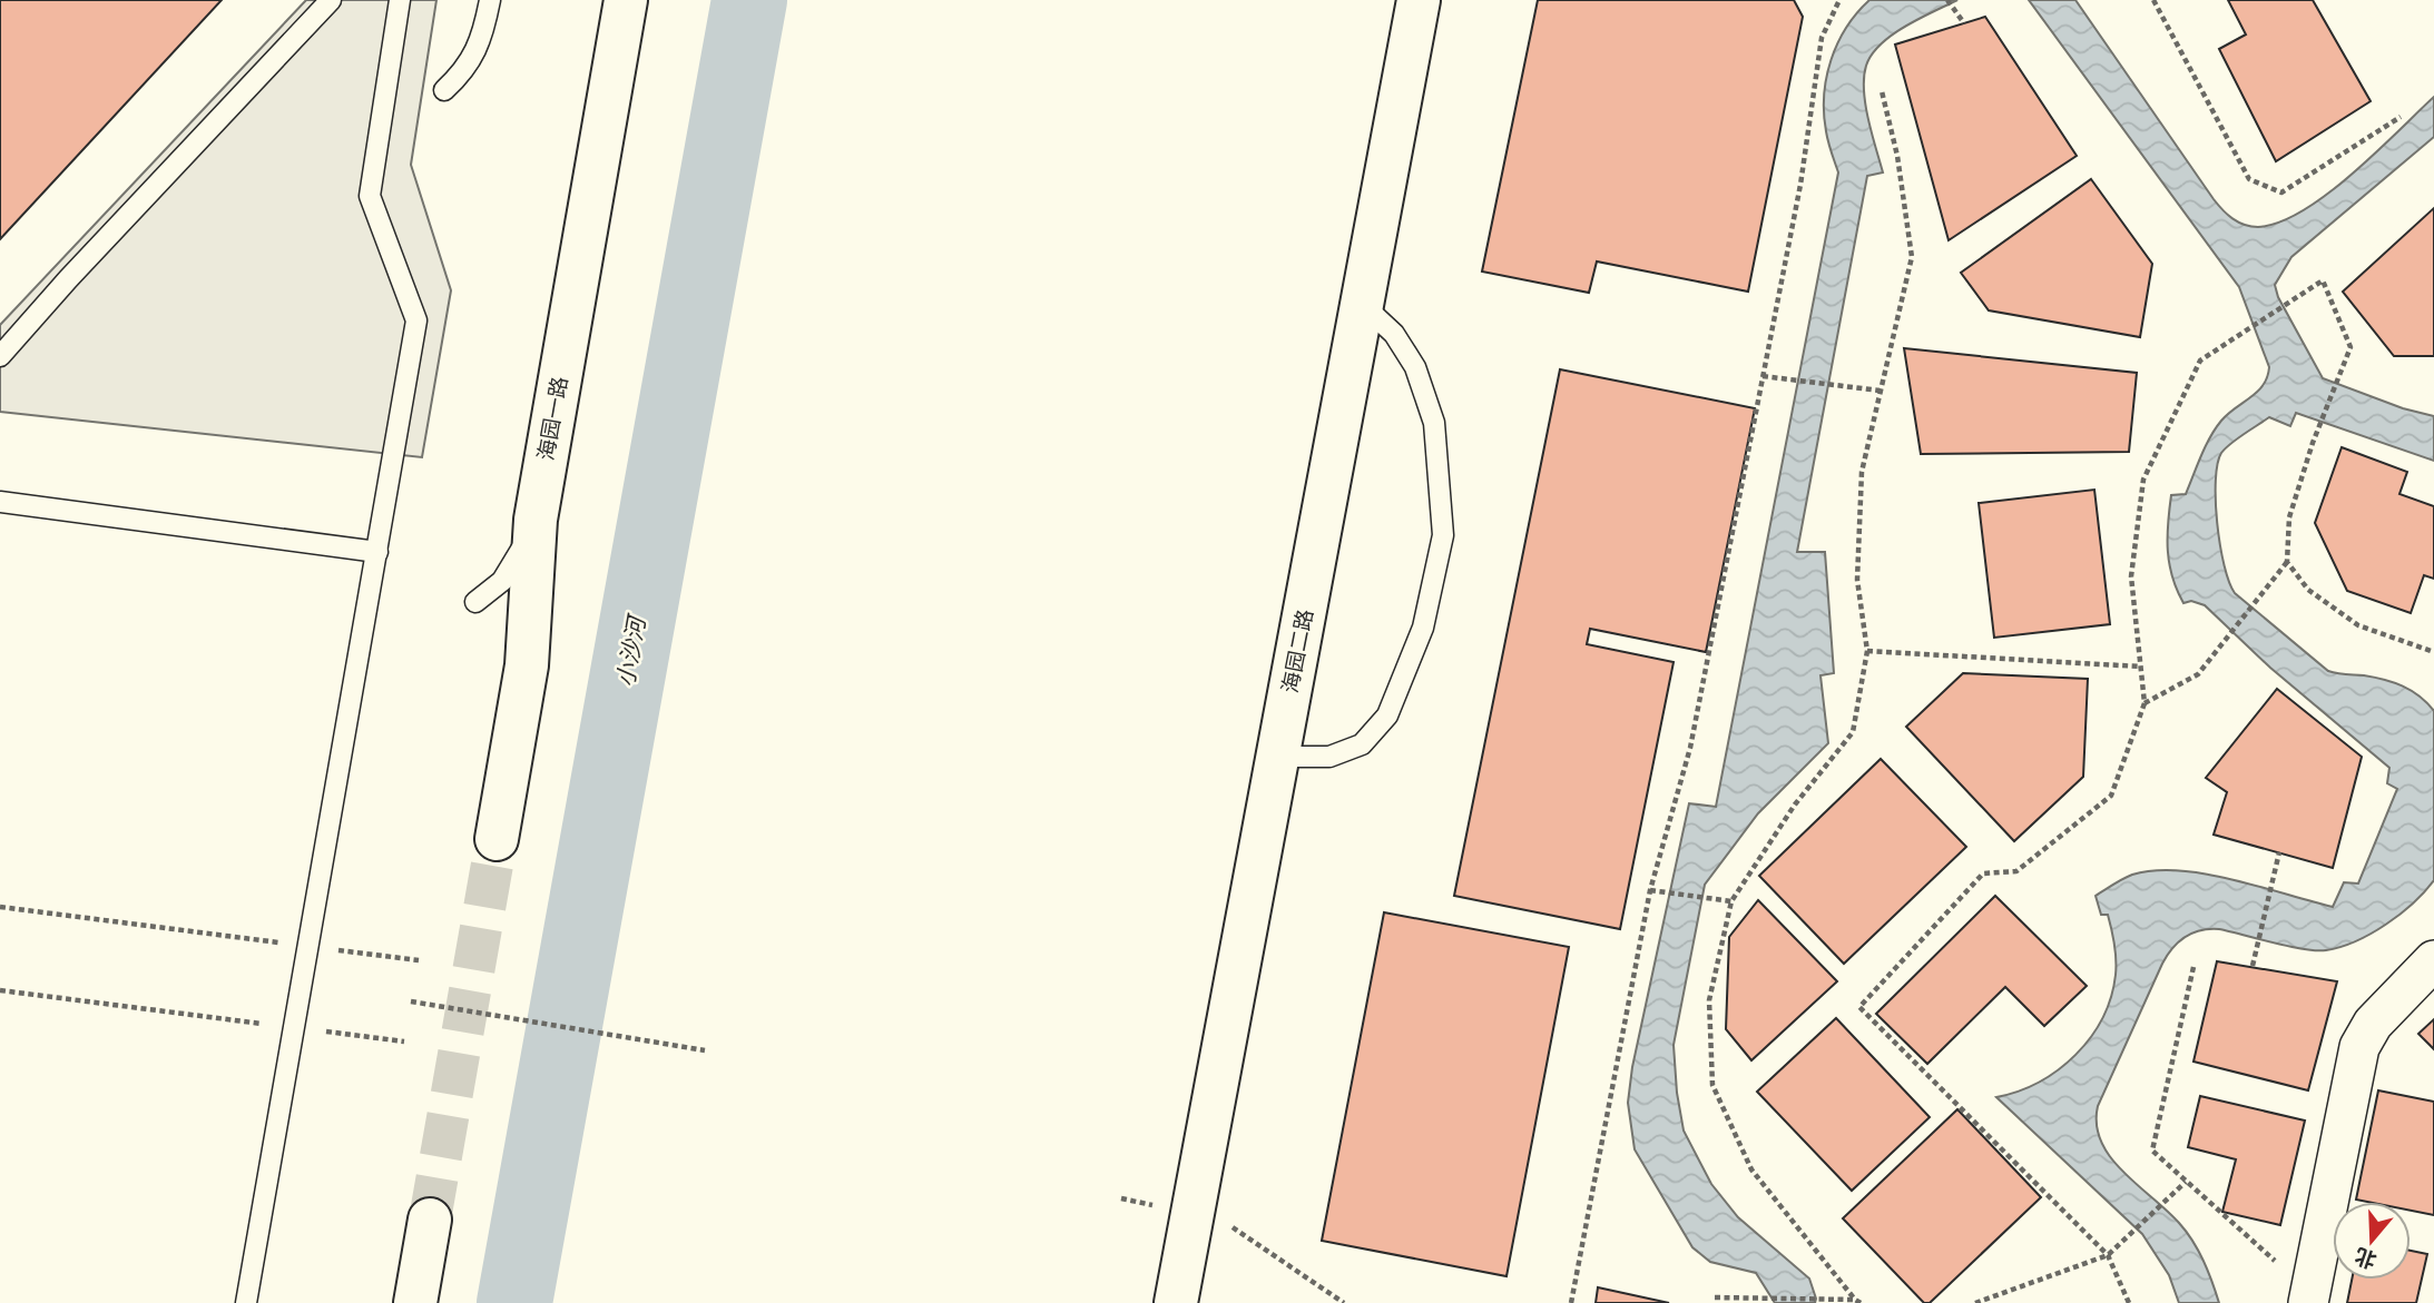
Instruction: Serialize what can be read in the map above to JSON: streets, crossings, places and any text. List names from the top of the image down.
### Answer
{
  "streets": {
    "street": ["海园一路", "海园二路"]
  },
  "water": ["小沙河"],
  "north": "bottom"
}
